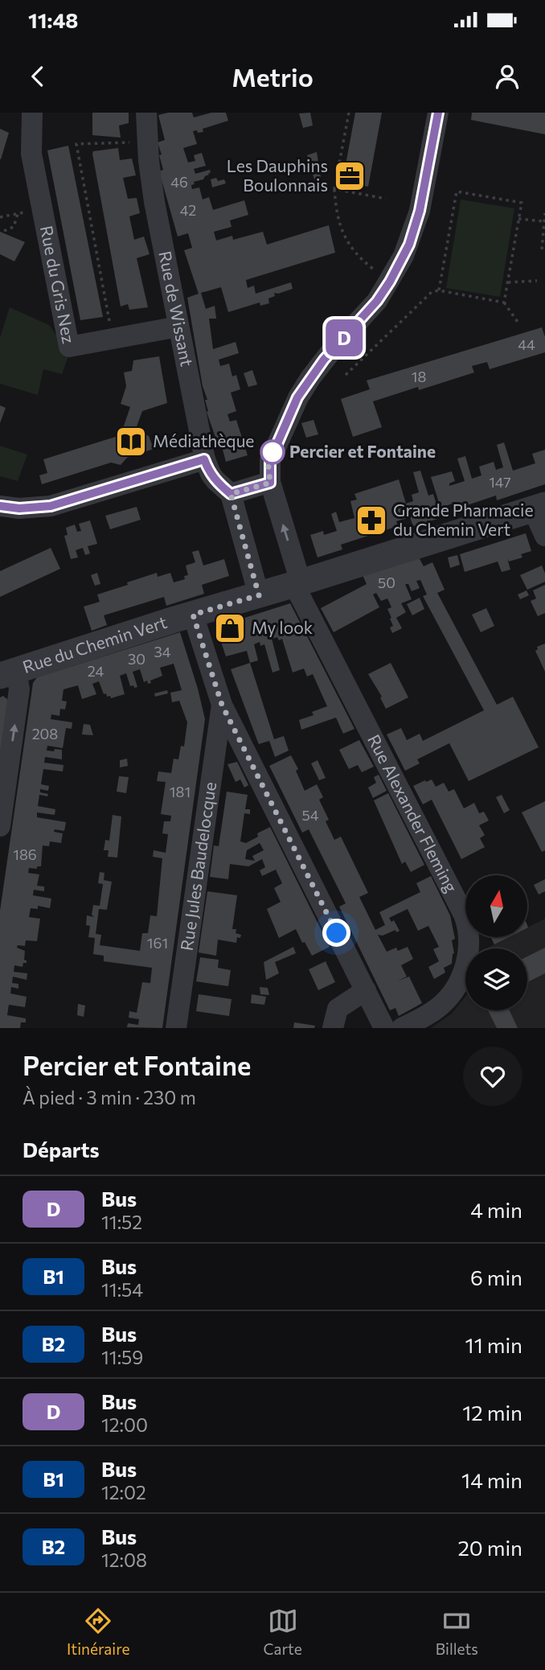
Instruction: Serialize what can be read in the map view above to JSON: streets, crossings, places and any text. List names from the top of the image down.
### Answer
{
  "streets": {
    "street": [
      "Rue du Gris Nez",
      "Rue de Wissant",
      "Rue du Chemin Vert",
      "Rue Alexander Fleming",
      "Rue Jules Baudelocque"
    ]
  },
  "crossings": [
    ["Rue du Gris Nez", "Rue de Wissant"],
    ["Rue de Wissant", "Rue du Chemin Vert"],
    ["Rue du Chemin Vert", "Rue Alexander Fleming"]
  ],
  "places": {
    "office": ["Les Dauphins Boulonnais"],
    "library": ["Médiathèque"],
    "other": ["Percier et Fontaine"],
    "pharmacy": ["Grande Pharmacie du Chemin Vert"],
    "shop": ["My look"]
  },
  "lines": ["bus line D"],
  "house_numbers": [
    "46",
    "42",
    "44",
    "18",
    "147",
    "50",
    "34",
    "30",
    "24",
    "208",
    "181",
    "54",
    "186",
    "161"
  ],
  "north": "top",
  "page": {
    "status": "11:48",
    "header": "Metrio",
    "on_map": "D",
    "heading": [
      ["Percier et Fontaine", "À pied · 3 min · 230 m"],
      "Départs"
    ],
    "list": [
      {
        "mark": "D",
        "name": "Bus",
        "note": "11:52",
        "value": "4 min"
      },
      {
        "mark": "B1",
        "name": "Bus",
        "note": "11:54",
        "value": "6 min"
      },
      {
        "mark": "B2",
        "name": "Bus",
        "note": "11:59",
        "value": "11 min"
      },
      {
        "mark": "D",
        "name": "Bus",
        "note": "12:00",
        "value": "12 min"
      },
      {
        "mark": "B1",
        "name": "Bus",
        "note": "12:02",
        "value": "14 min"
      },
      {
        "mark": "B2",
        "name": "Bus",
        "note": "12:08",
        "value": "20 min"
      }
    ],
    "tabs": ["Itinéraire", "Carte", "Billets"]
  }
}
